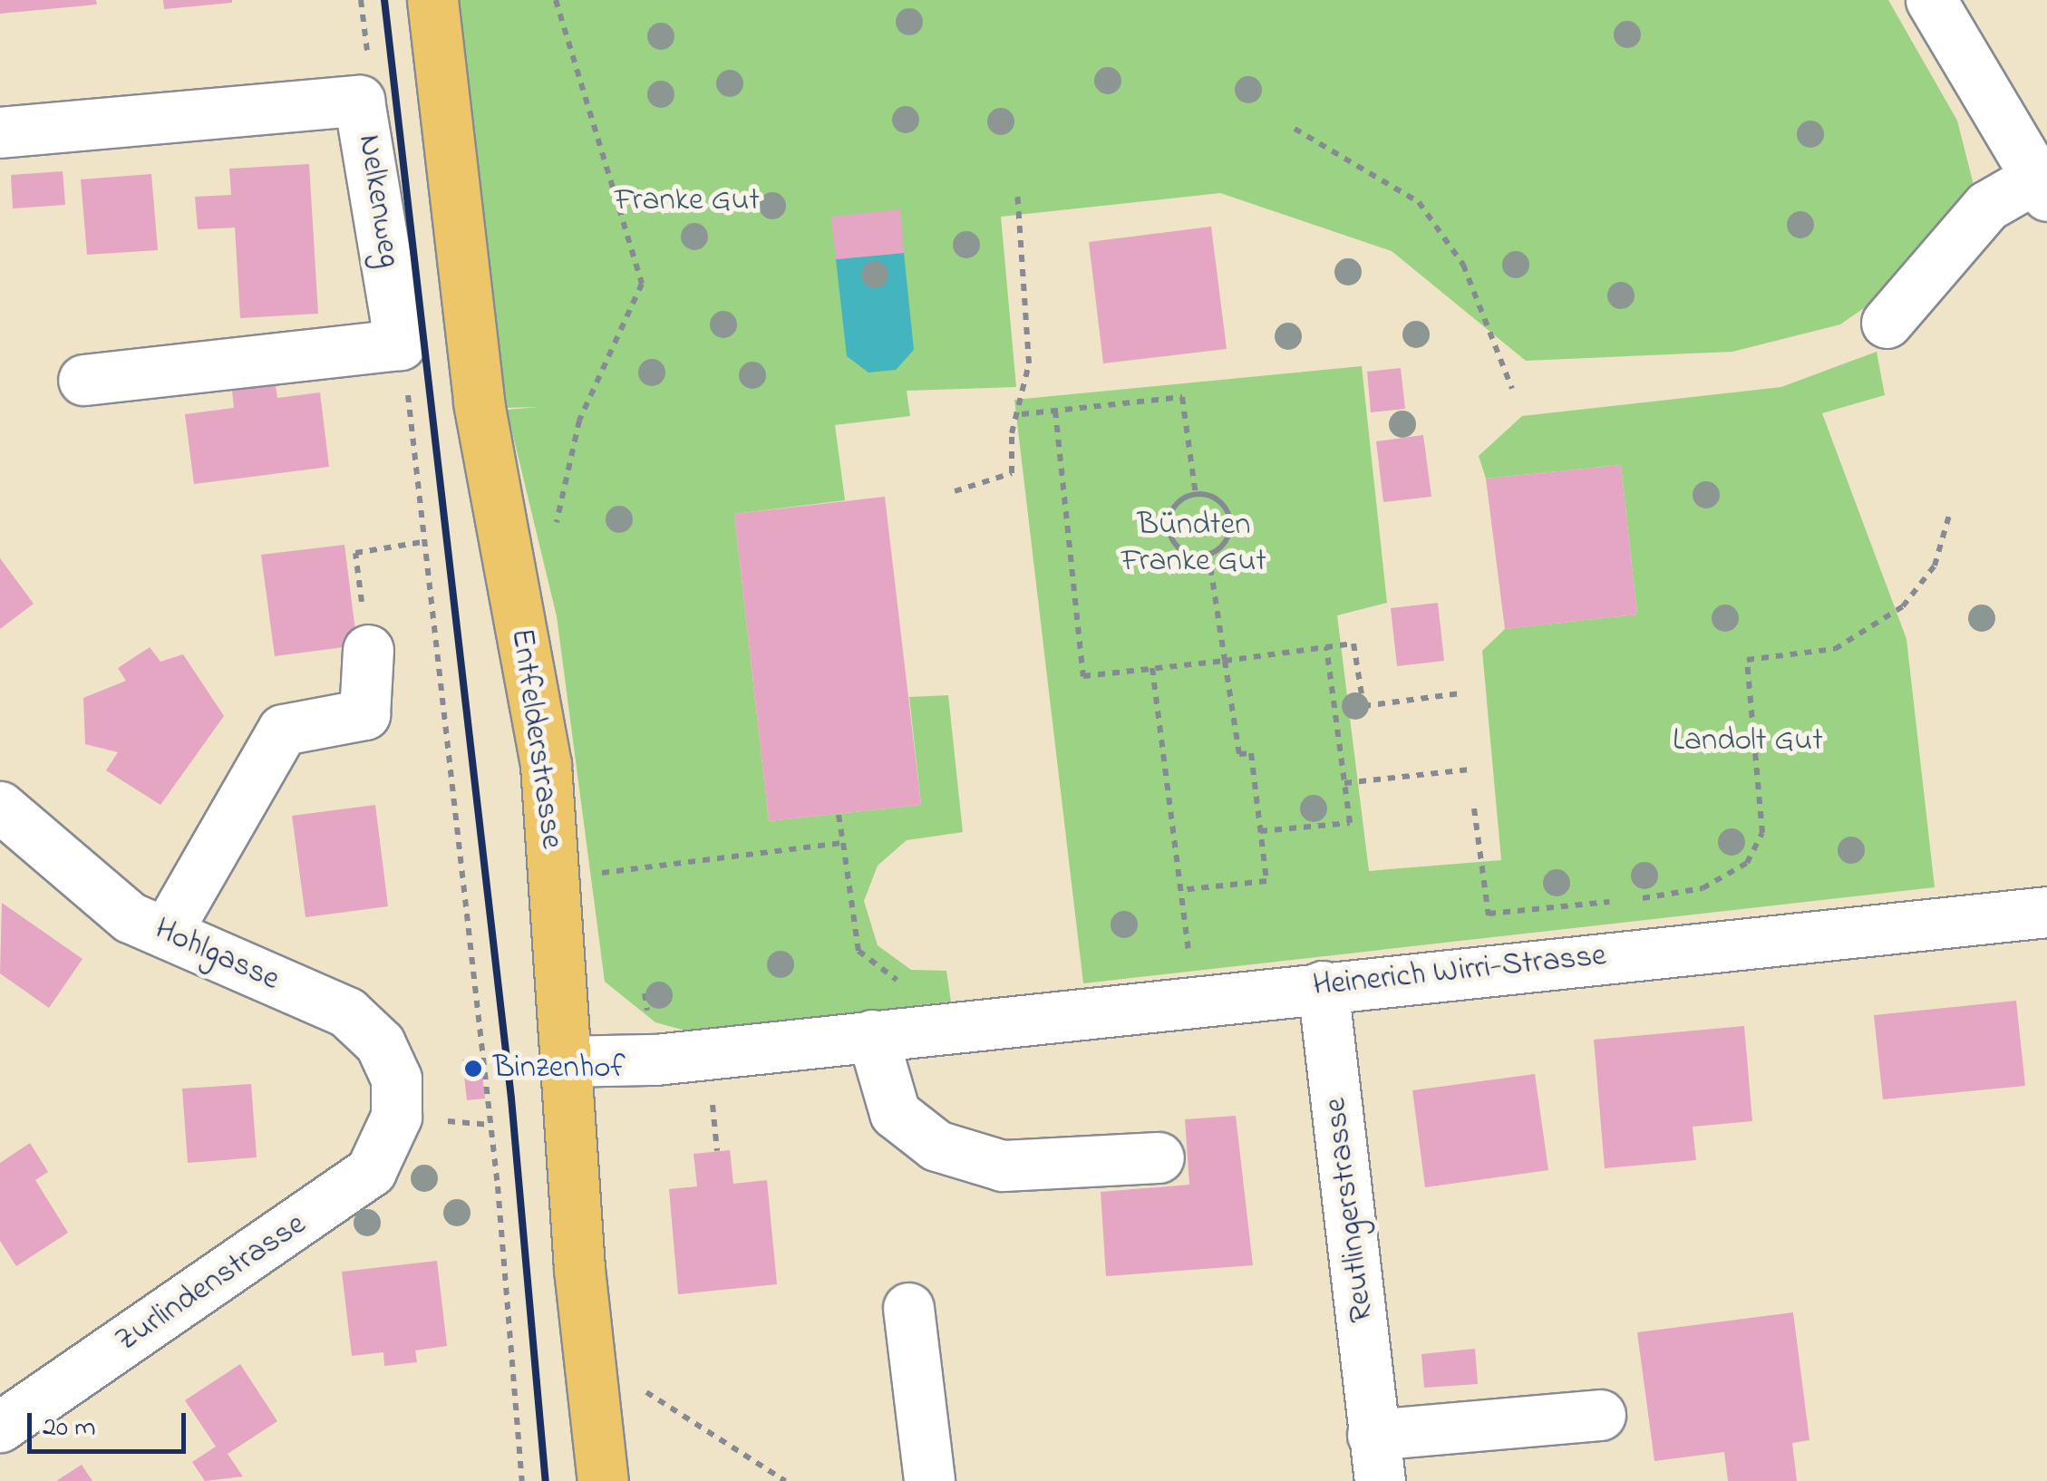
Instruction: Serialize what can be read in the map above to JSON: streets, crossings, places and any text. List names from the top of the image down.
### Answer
{
  "streets": {
    "main road": ["Entfelderstrasse"],
    "street": [
      "Nelkenweg",
      "Hohlgasse",
      "Heinerich Wirri-Strasse",
      "Reutlingerstrasse",
      "Zurlindenstrasse"
    ]
  },
  "crossings": [
    ["Entfelderstrasse", "Heinerich Wirri-Strasse"],
    ["Hohlgasse", "Zurlindenstrasse"],
    ["Heinerich Wirri-Strasse", "Reutlingerstrasse"]
  ],
  "parks": ["Franke Gut", "Bündten Franke Gut", "Landolt Gut"],
  "places": ["Binzenhof"],
  "scale_bar": "20 m"
}
